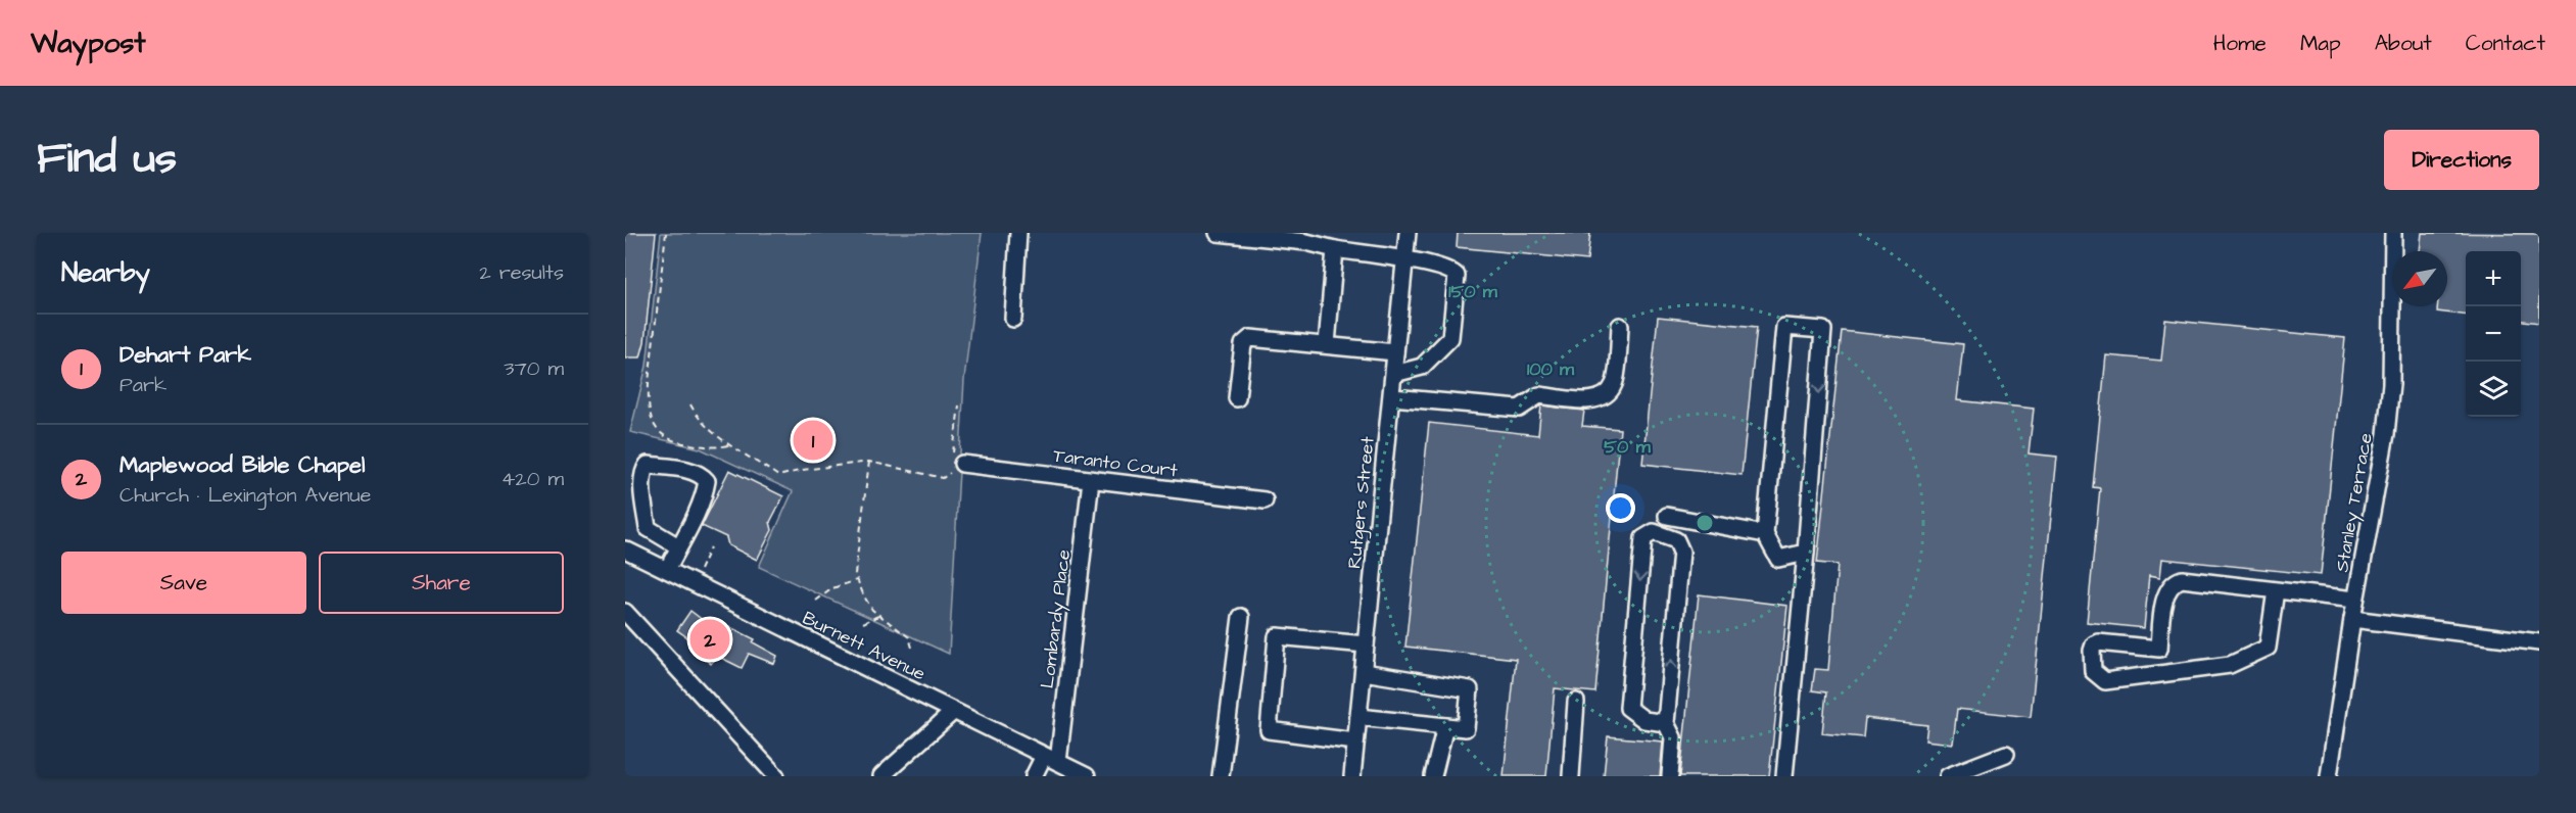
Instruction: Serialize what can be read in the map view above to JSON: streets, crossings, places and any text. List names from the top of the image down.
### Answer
{
  "streets": {
    "street": [
      "Taranto Court",
      "Rutgers Street",
      "Stanley Terrace",
      "Lombardy Place",
      "Burnett Avenue"
    ]
  },
  "crossings": [
    ["Taranto Court", "Lombardy Place"],
    ["Lombardy Place", "Burnett Avenue"]
  ],
  "north": "bottom left",
  "page": {
    "header": "Waypost",
    "nav": [
      "Home",
      "Map",
      "About",
      "Contact"
    ],
    "title": "Find us",
    "buttons": [
      "Directions",
      ["Save", "Share"]
    ],
    "heading": ["Nearby", "2 results"],
    "map_buttons": ["+", "−"],
    "list": [
      {
        "mark": "1",
        "name": "Dehart Park",
        "note": "Park",
        "value": "370 m"
      },
      {
        "mark": "2",
        "name": "Maplewood Bible Chapel",
        "note": "Church · Lexington Avenue",
        "value": "420 m"
      }
    ],
    "pins": ["1", "2"]
  },
  "rings": ["150 m", "100 m", "50 m"]
}
